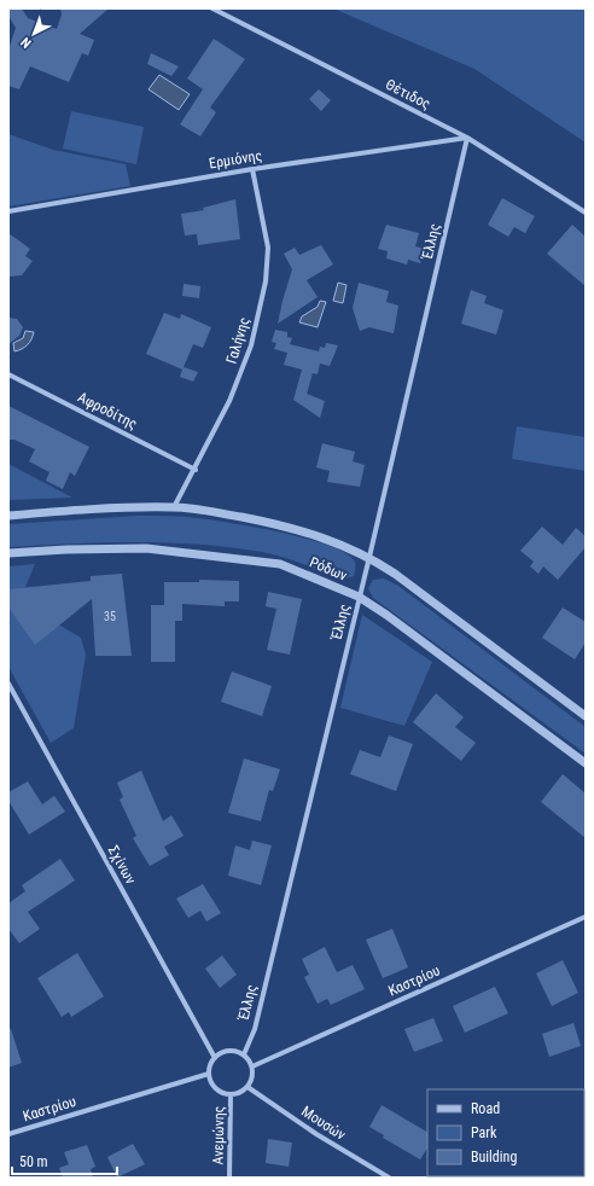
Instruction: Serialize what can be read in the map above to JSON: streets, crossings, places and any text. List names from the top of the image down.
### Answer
{
  "streets": {
    "street": [
      "Θέτιδος",
      "Ερμιόνης",
      "Έλλης",
      "Γαλήνης",
      "Αφροδίτης",
      "Ρόδων",
      "Σχίνων",
      "Καστρίου",
      "Μουσών",
      "Ανεμώνης"
    ]
  },
  "crossings": [
    ["Θέτιδος", "Ερμιόνης"],
    ["Θέτιδος", "Έλλης"],
    ["Ερμιόνης", "Έλλης"],
    ["Ερμιόνης", "Γαλήνης"],
    ["Έλλης", "Ρόδων"],
    ["Έλλης", "Σχίνων"],
    ["Έλλης", "Καστρίου"],
    ["Έλλης", "Μουσών"],
    ["Έλλης", "Ανεμώνης"],
    ["Γαλήνης", "Αφροδίτης"],
    ["Γαλήνης", "Ρόδων"],
    ["Σχίνων", "Καστρίου"],
    ["Σχίνων", "Μουσών"],
    ["Σχίνων", "Ανεμώνης"],
    ["Καστρίου", "Μουσών"],
    ["Καστρίου", "Ανεμώνης"],
    ["Μουσών", "Ανεμώνης"]
  ],
  "house_numbers": ["35"],
  "legend": ["Road", "Park", "Building"],
  "scale_bar": "50 m",
  "north": "bottom left"
}
